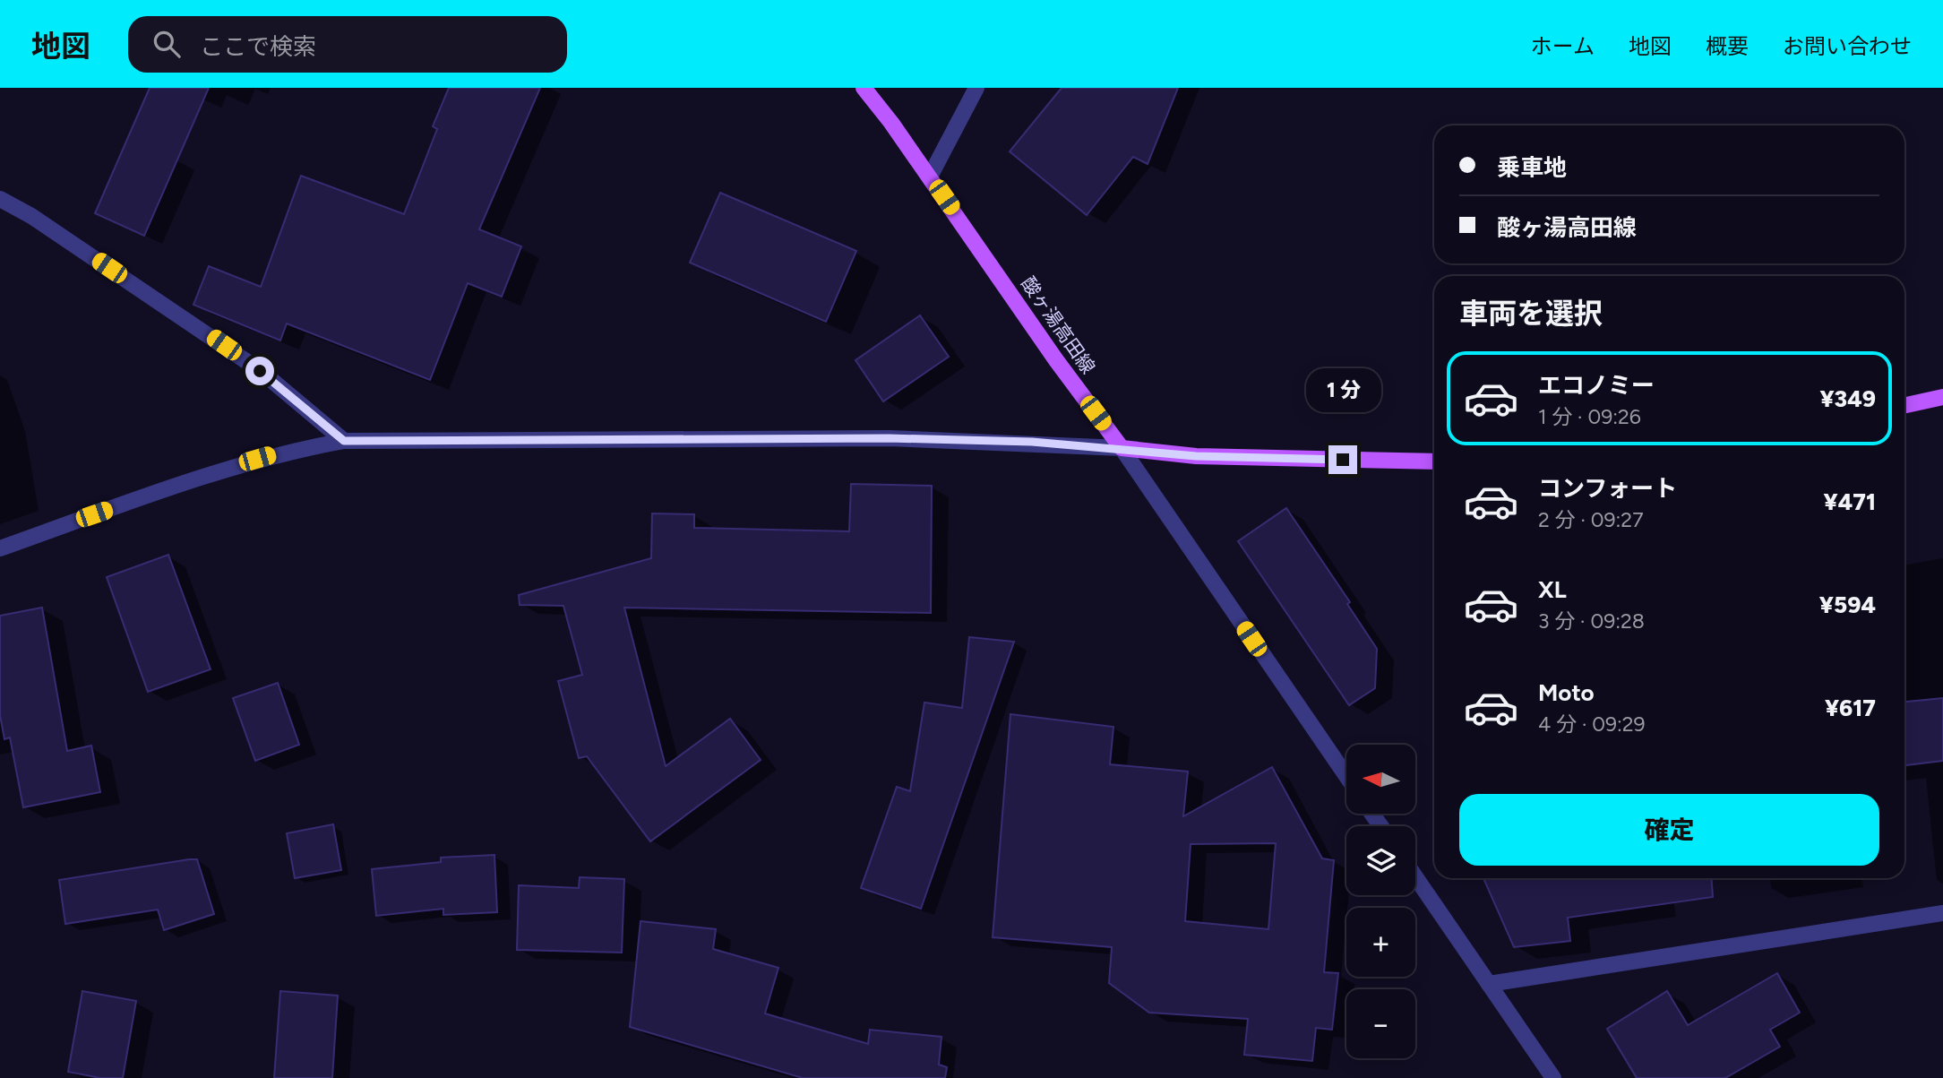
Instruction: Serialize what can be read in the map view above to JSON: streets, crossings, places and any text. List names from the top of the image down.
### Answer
{
  "streets": {
    "main road": ["酸ヶ湯高田線"]
  },
  "north": "left",
  "page": {
    "header": "地図",
    "search": "ここで検索",
    "nav": [
      "ホーム",
      "地図",
      "概要",
      "お問い合わせ"
    ],
    "banner": ["乗車地", "酸ヶ湯高田線"],
    "heading": "車両を選択",
    "list": [
      {
        "name": "エコノミー",
        "note": "1 分 · 09:26",
        "value": "¥349"
      },
      {
        "name": "コンフォート",
        "note": "2 分 · 09:27",
        "value": "¥471"
      },
      {
        "name": "XL",
        "note": "3 分 · 09:28",
        "value": "¥594"
      },
      {
        "name": "Moto",
        "note": "4 分 · 09:29",
        "value": "¥617"
      }
    ],
    "bubble": "1 分",
    "map_buttons": ["+", "−"],
    "buttons": "確定"
  }
}
